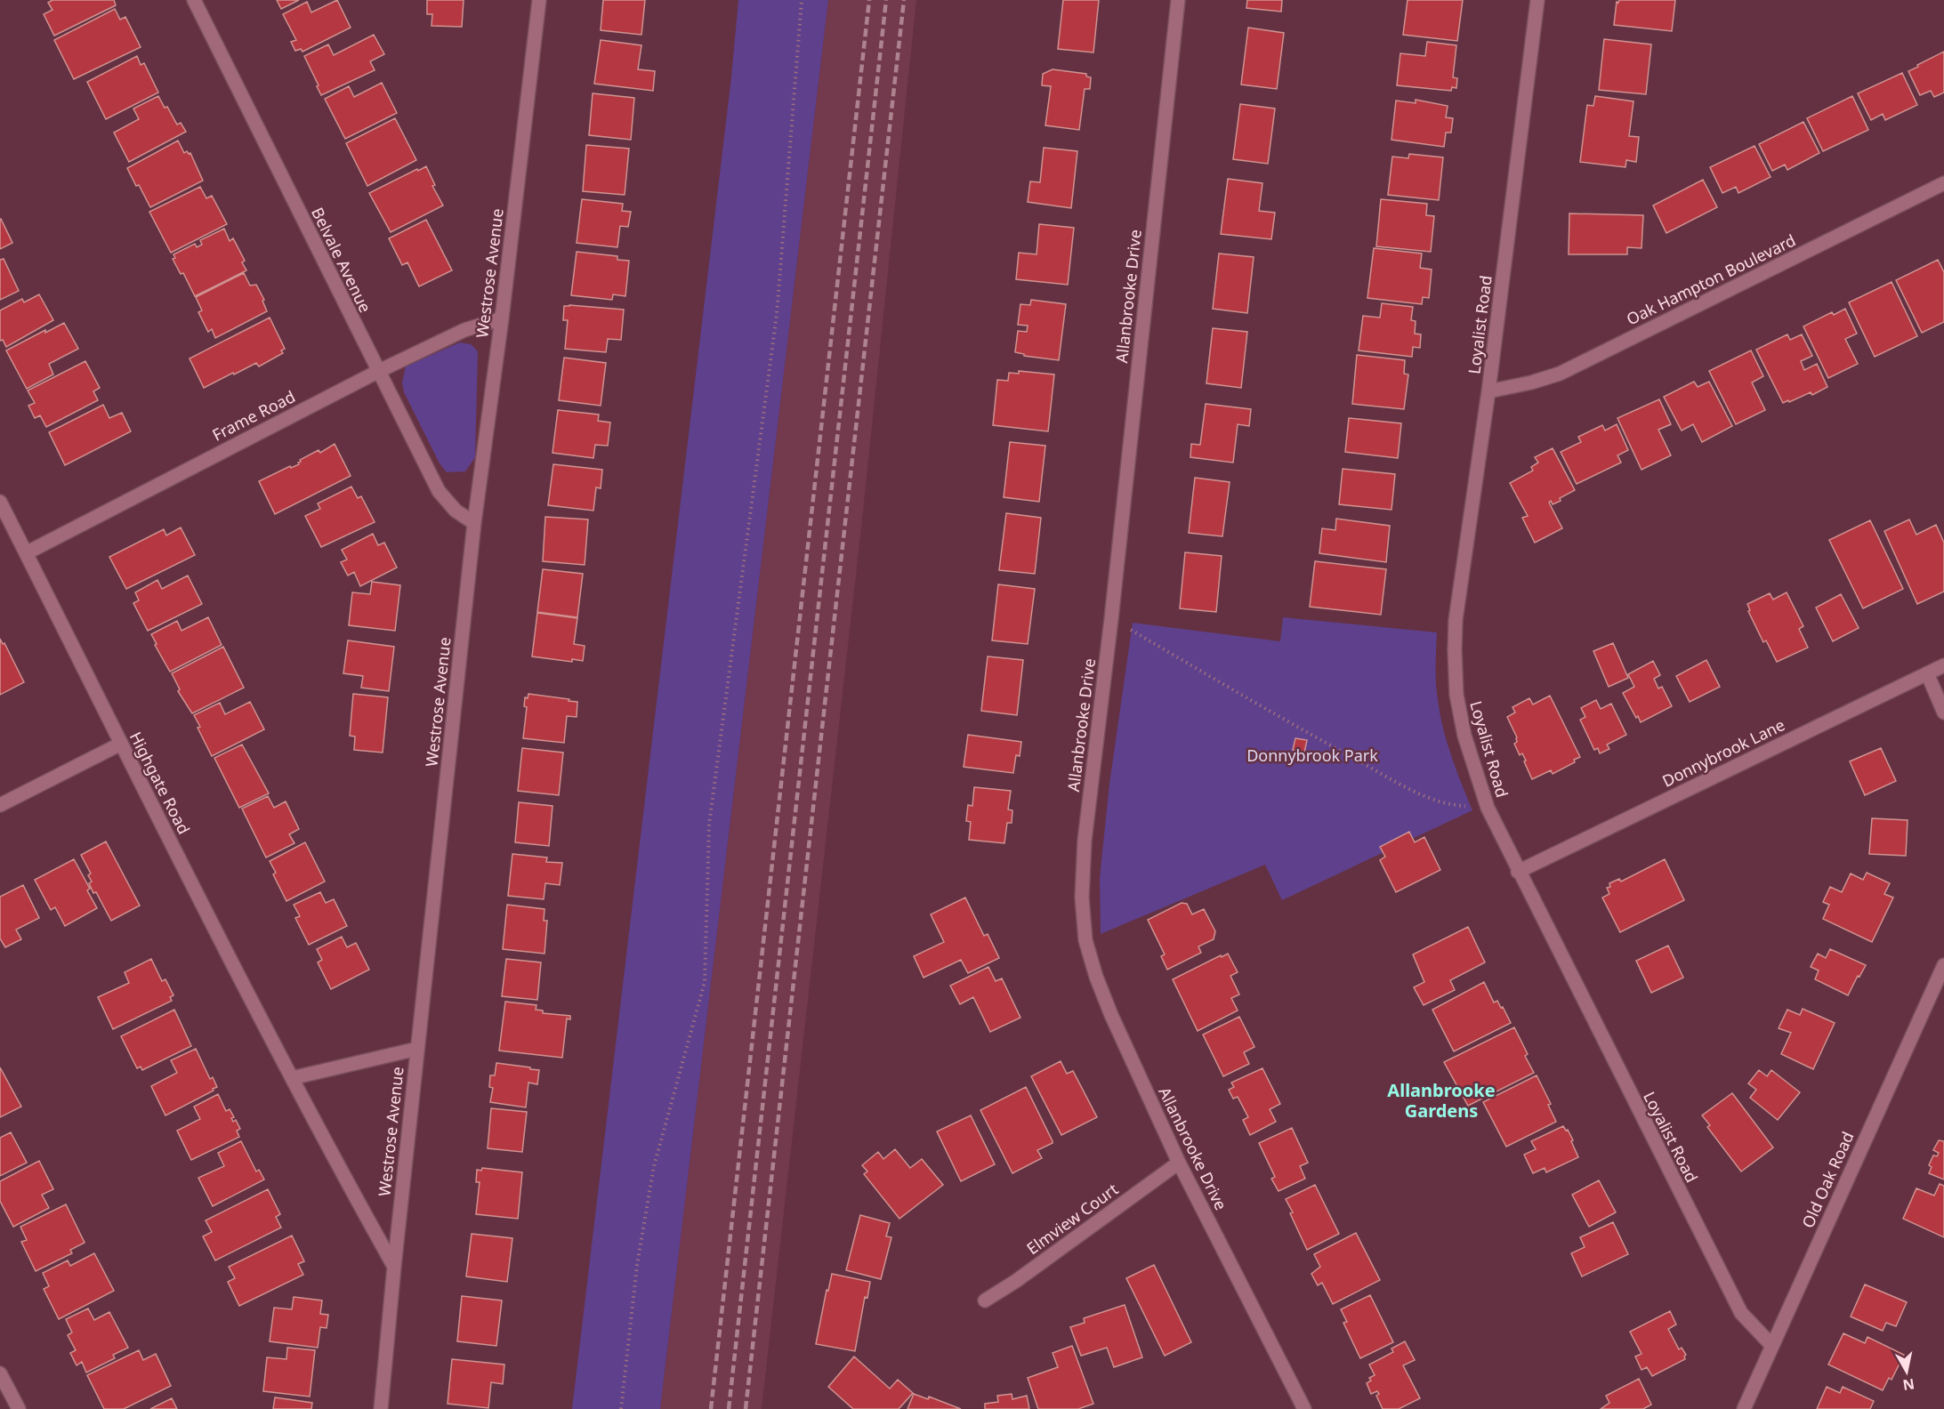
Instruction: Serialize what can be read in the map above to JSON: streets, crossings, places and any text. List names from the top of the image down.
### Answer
{
  "streets": {
    "street": [
      "Belvale Avenue",
      "Westrose Avenue",
      "Oak Hampton Boulevard",
      "Allanbrooke Drive",
      "Loyalist Road",
      "Frame Road",
      "Donnybrook Lane",
      "Highgate Road",
      "Old Oak Road",
      "Elmview Court"
    ]
  },
  "crossings": [
    ["Belvale Avenue", "Westrose Avenue"],
    ["Belvale Avenue", "Frame Road"],
    ["Westrose Avenue", "Frame Road"],
    ["Westrose Avenue", "Highgate Road"],
    ["Oak Hampton Boulevard", "Loyalist Road"],
    ["Allanbrooke Drive", "Elmview Court"],
    ["Loyalist Road", "Donnybrook Lane"],
    ["Loyalist Road", "Old Oak Road"],
    ["Frame Road", "Highgate Road"]
  ],
  "districts": ["Allanbrooke Gardens"],
  "parks": ["Donnybrook Park"],
  "north": "bottom"
}
